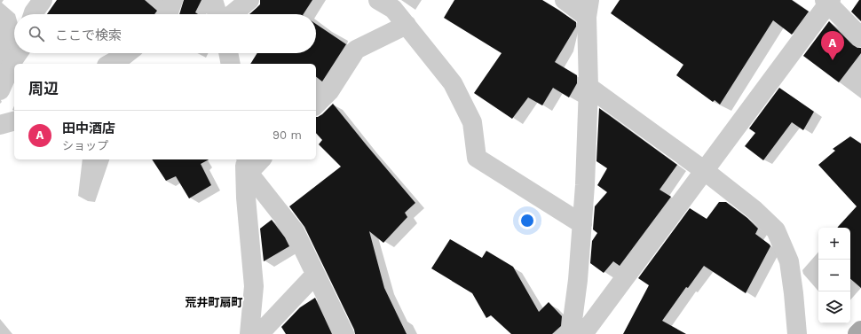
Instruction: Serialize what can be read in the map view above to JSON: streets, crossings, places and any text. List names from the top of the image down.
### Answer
{
  "districts": ["荒井町扇町"],
  "page": {
    "search": "ここで検索",
    "pins": "A",
    "heading": "周辺",
    "list": [
      {
        "mark": "A",
        "name": "田中酒店",
        "note": "ショップ",
        "value": "90 m"
      }
    ],
    "map_buttons": ["+", "−"]
  }
}
